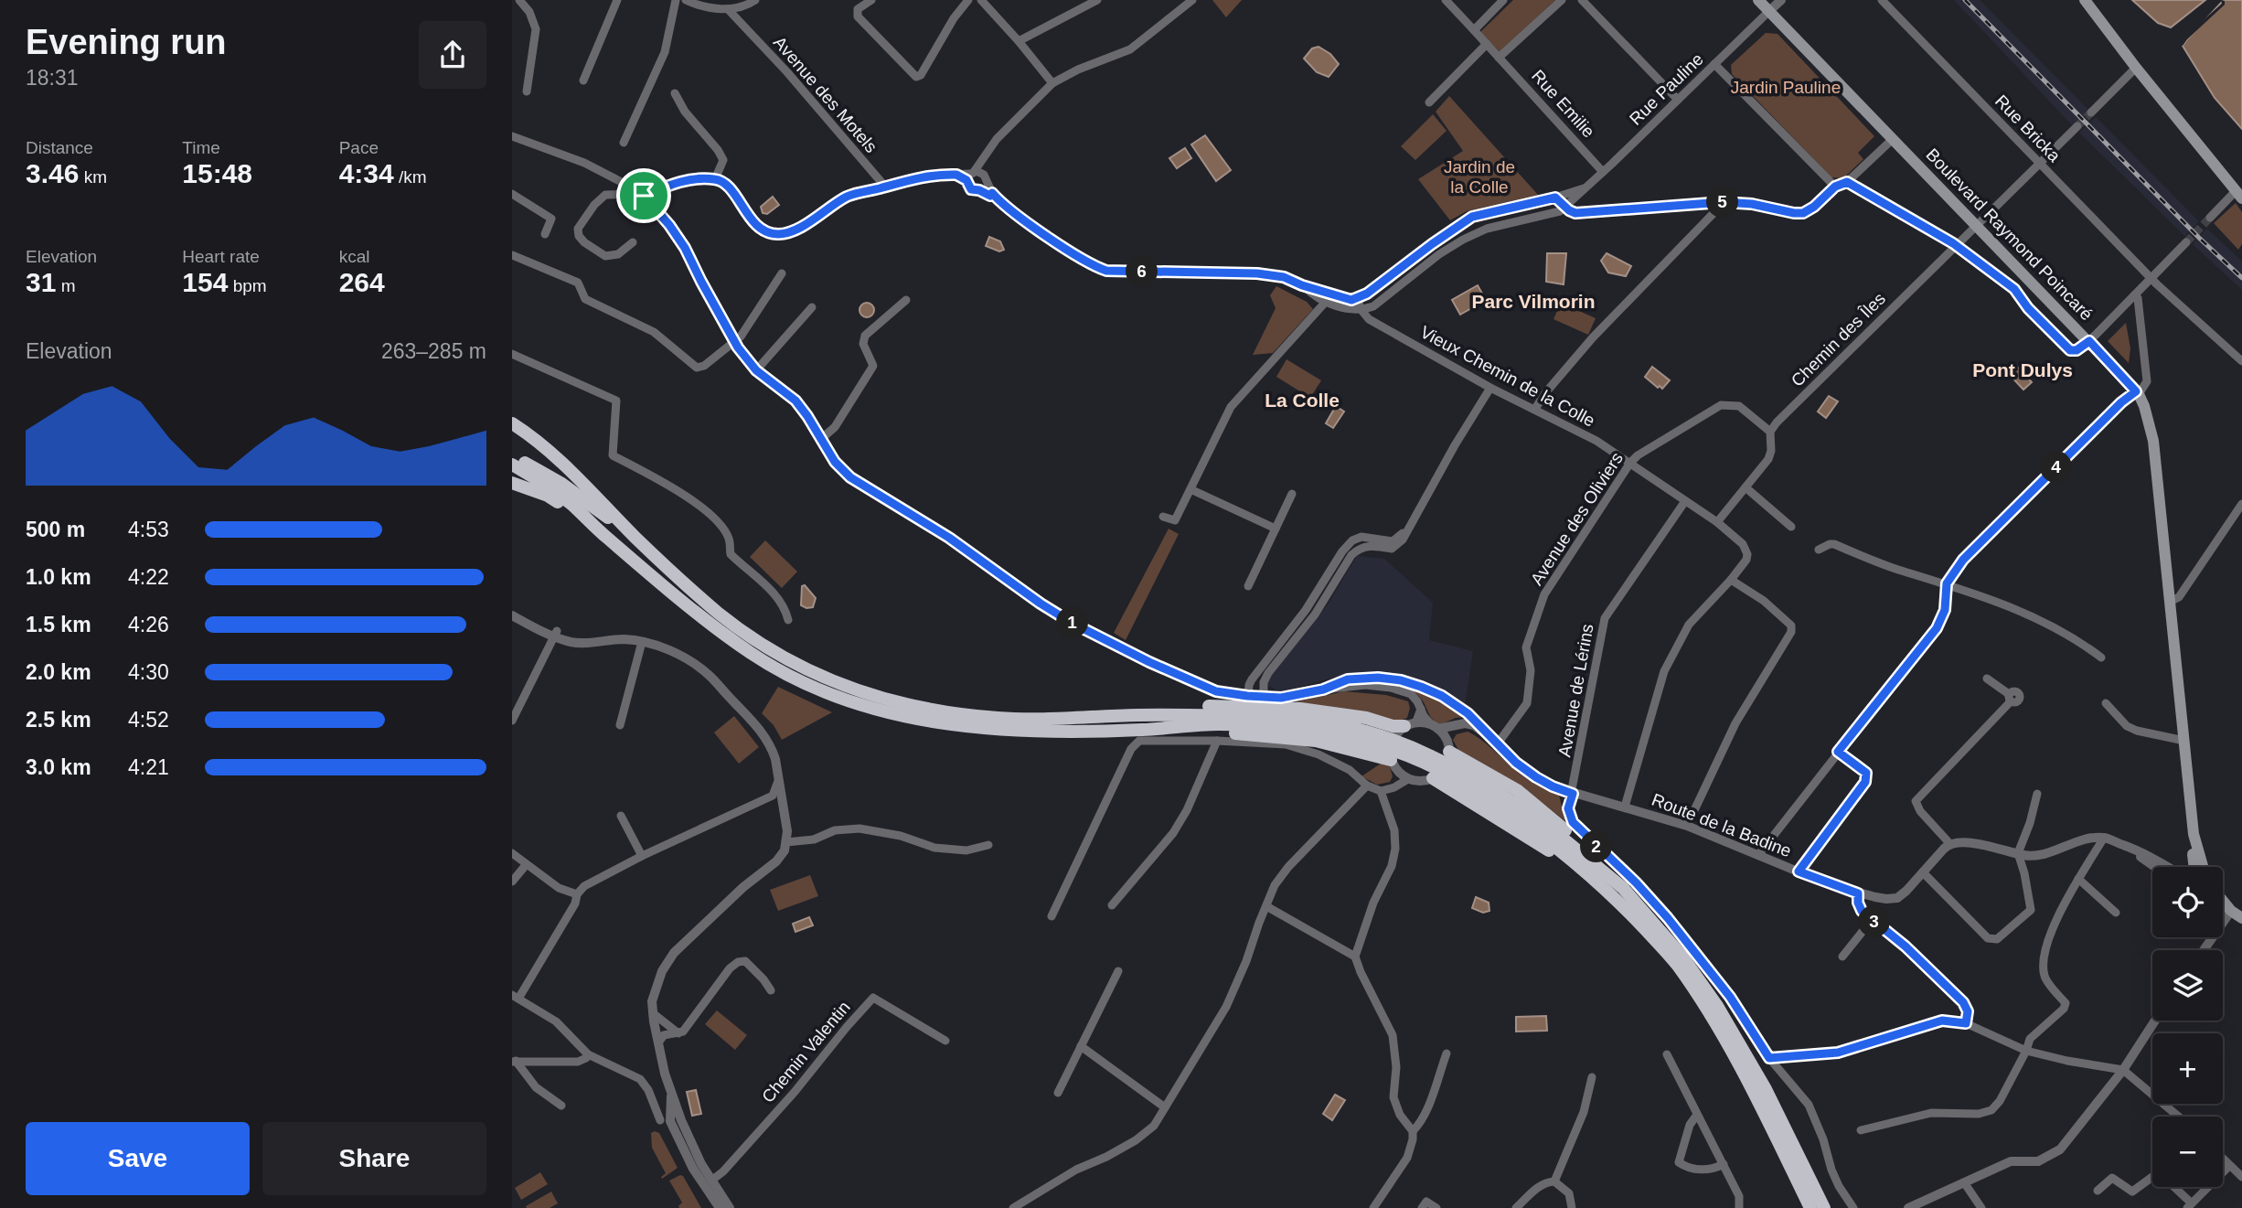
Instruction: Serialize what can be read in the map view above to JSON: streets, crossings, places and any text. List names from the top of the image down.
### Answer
{
  "streets": {
    "main road": ["Boulevard Raymond Poincaré"],
    "street": [
      "Rue Pauline",
      "Avenue des Motels",
      "Rue Emilie",
      "Rue Bricka",
      "Chemin des Îles",
      "Vieux Chemin de la Colle",
      "Avenue des Oliviers",
      "Avenue de Lérins",
      "Route de la Badine",
      "Chemin Valentin"
    ]
  },
  "crossings": [
    ["Rue Pauline", "Rue Emilie"],
    ["Rue Pauline", "Boulevard Raymond Poincaré"],
    ["Rue Bricka", "Chemin des Îles"],
    ["Boulevard Raymond Poincaré", "Chemin des Îles"],
    ["Chemin des Îles", "Avenue des Oliviers"],
    ["Vieux Chemin de la Colle", "Avenue des Oliviers"],
    ["Vieux Chemin de la Colle", "Avenue de Lérins"],
    ["Avenue des Oliviers", "Route de la Badine"],
    ["Avenue de Lérins", "Route de la Badine"]
  ],
  "districts": ["Parc Vilmorin", "Pont Dulys", "La Colle"],
  "parks": ["Jardin Pauline", "Jardin de la Colle"],
  "page": {
    "heading": ["Evening run", "18:31"],
    "stats": [
      ["Distance", "3.46 km"],
      ["Time", "15:48"],
      ["Pace", "4:34 /km"],
      ["Elevation", "31 m"],
      ["Heart rate", "154 bpm"],
      ["kcal", "264"]
    ],
    "pins": [
      "5",
      "6",
      "4",
      "1",
      "2",
      "3"
    ],
    "chart": ["Elevation", "263–285 m"],
    "list": [
      {
        "name": "500 m",
        "note": "4:53"
      },
      {
        "name": "1.0 km",
        "note": "4:22"
      },
      {
        "name": "1.5 km",
        "note": "4:26"
      },
      {
        "name": "2.0 km",
        "note": "4:30"
      },
      {
        "name": "2.5 km",
        "note": "4:52"
      },
      {
        "name": "3.0 km",
        "note": "4:21"
      }
    ],
    "map_buttons": ["+", "−"],
    "buttons": ["Save", "Share"]
  }
}
